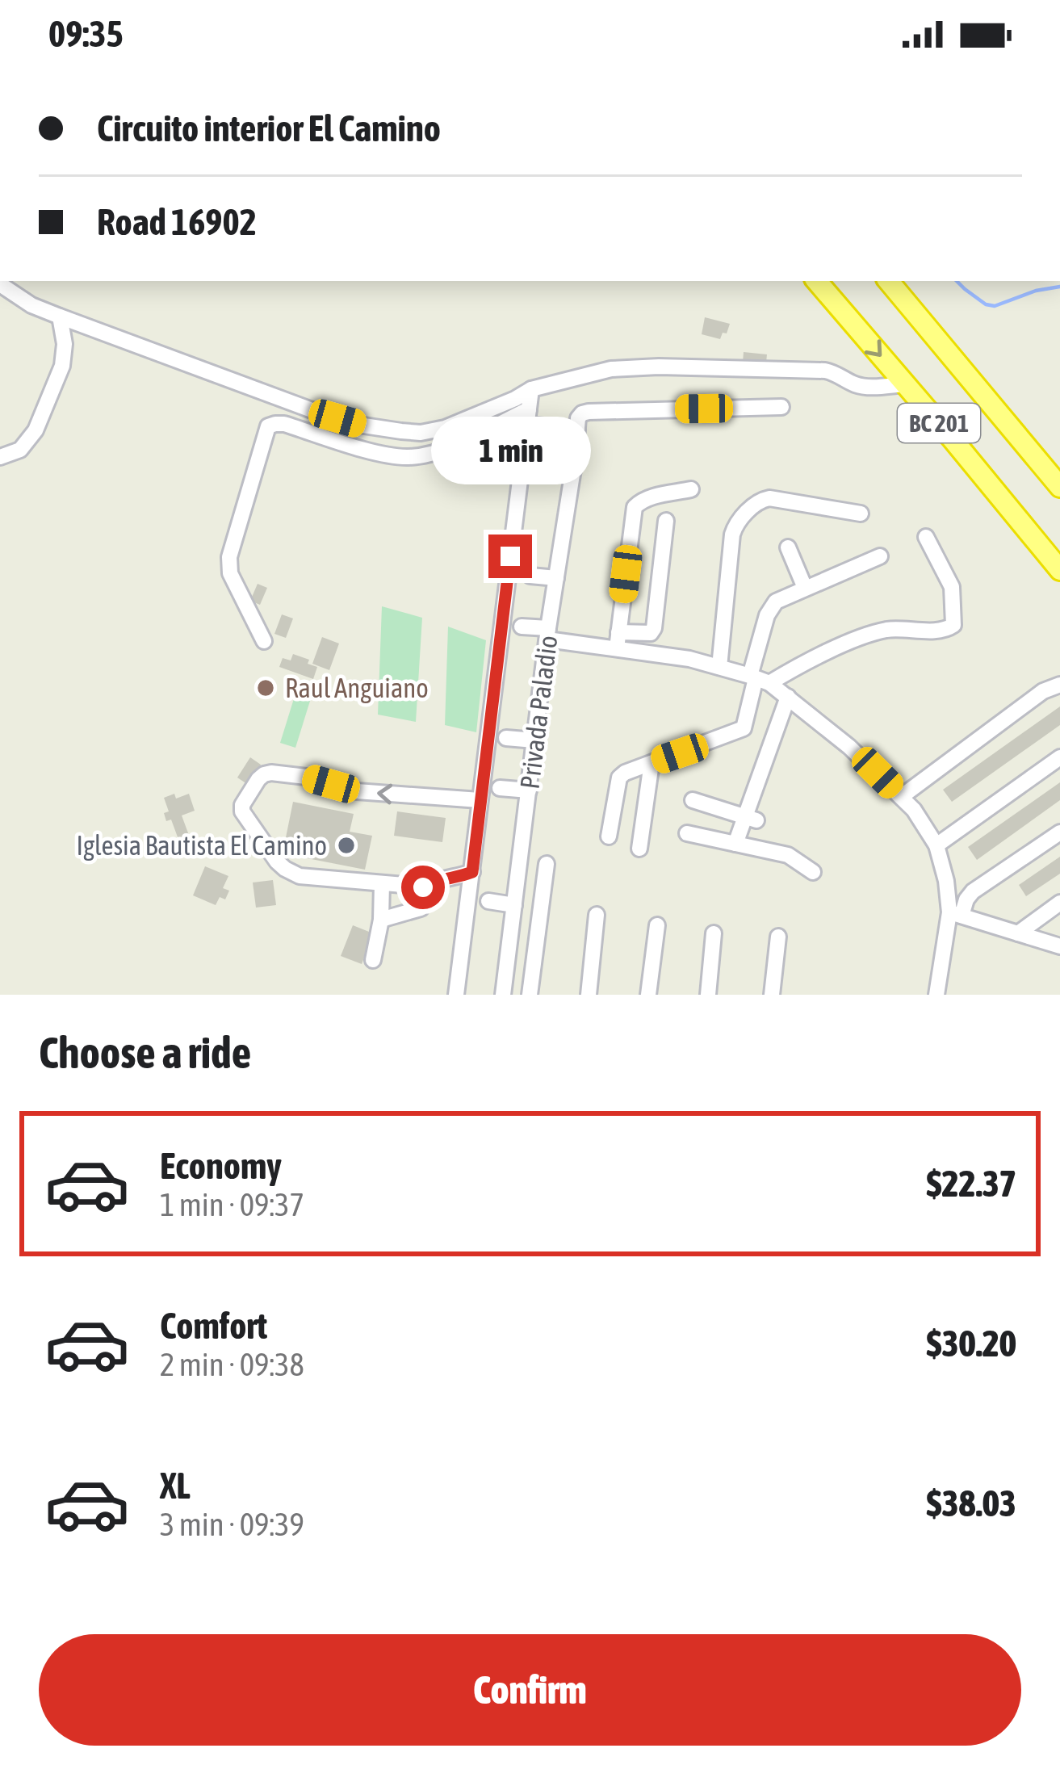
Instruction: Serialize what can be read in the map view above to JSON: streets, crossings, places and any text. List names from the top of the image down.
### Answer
{
  "streets": {
    "highway": ["BC 201"],
    "street": ["Privada Paladio"]
  },
  "places": ["Raul Anguiano", "Iglesia Bautista El Camino"],
  "page": {
    "status": "09:35",
    "banner": ["Circuito interior El Camino", "Road 16902"],
    "bubble": "1 min",
    "heading": "Choose a ride",
    "list": [
      {
        "name": "Economy",
        "note": "1 min · 09:37",
        "value": "$22.37"
      },
      {
        "name": "Comfort",
        "note": "2 min · 09:38",
        "value": "$30.20"
      },
      {
        "name": "XL",
        "note": "3 min · 09:39",
        "value": "$38.03"
      }
    ],
    "buttons": "Confirm"
  }
}
